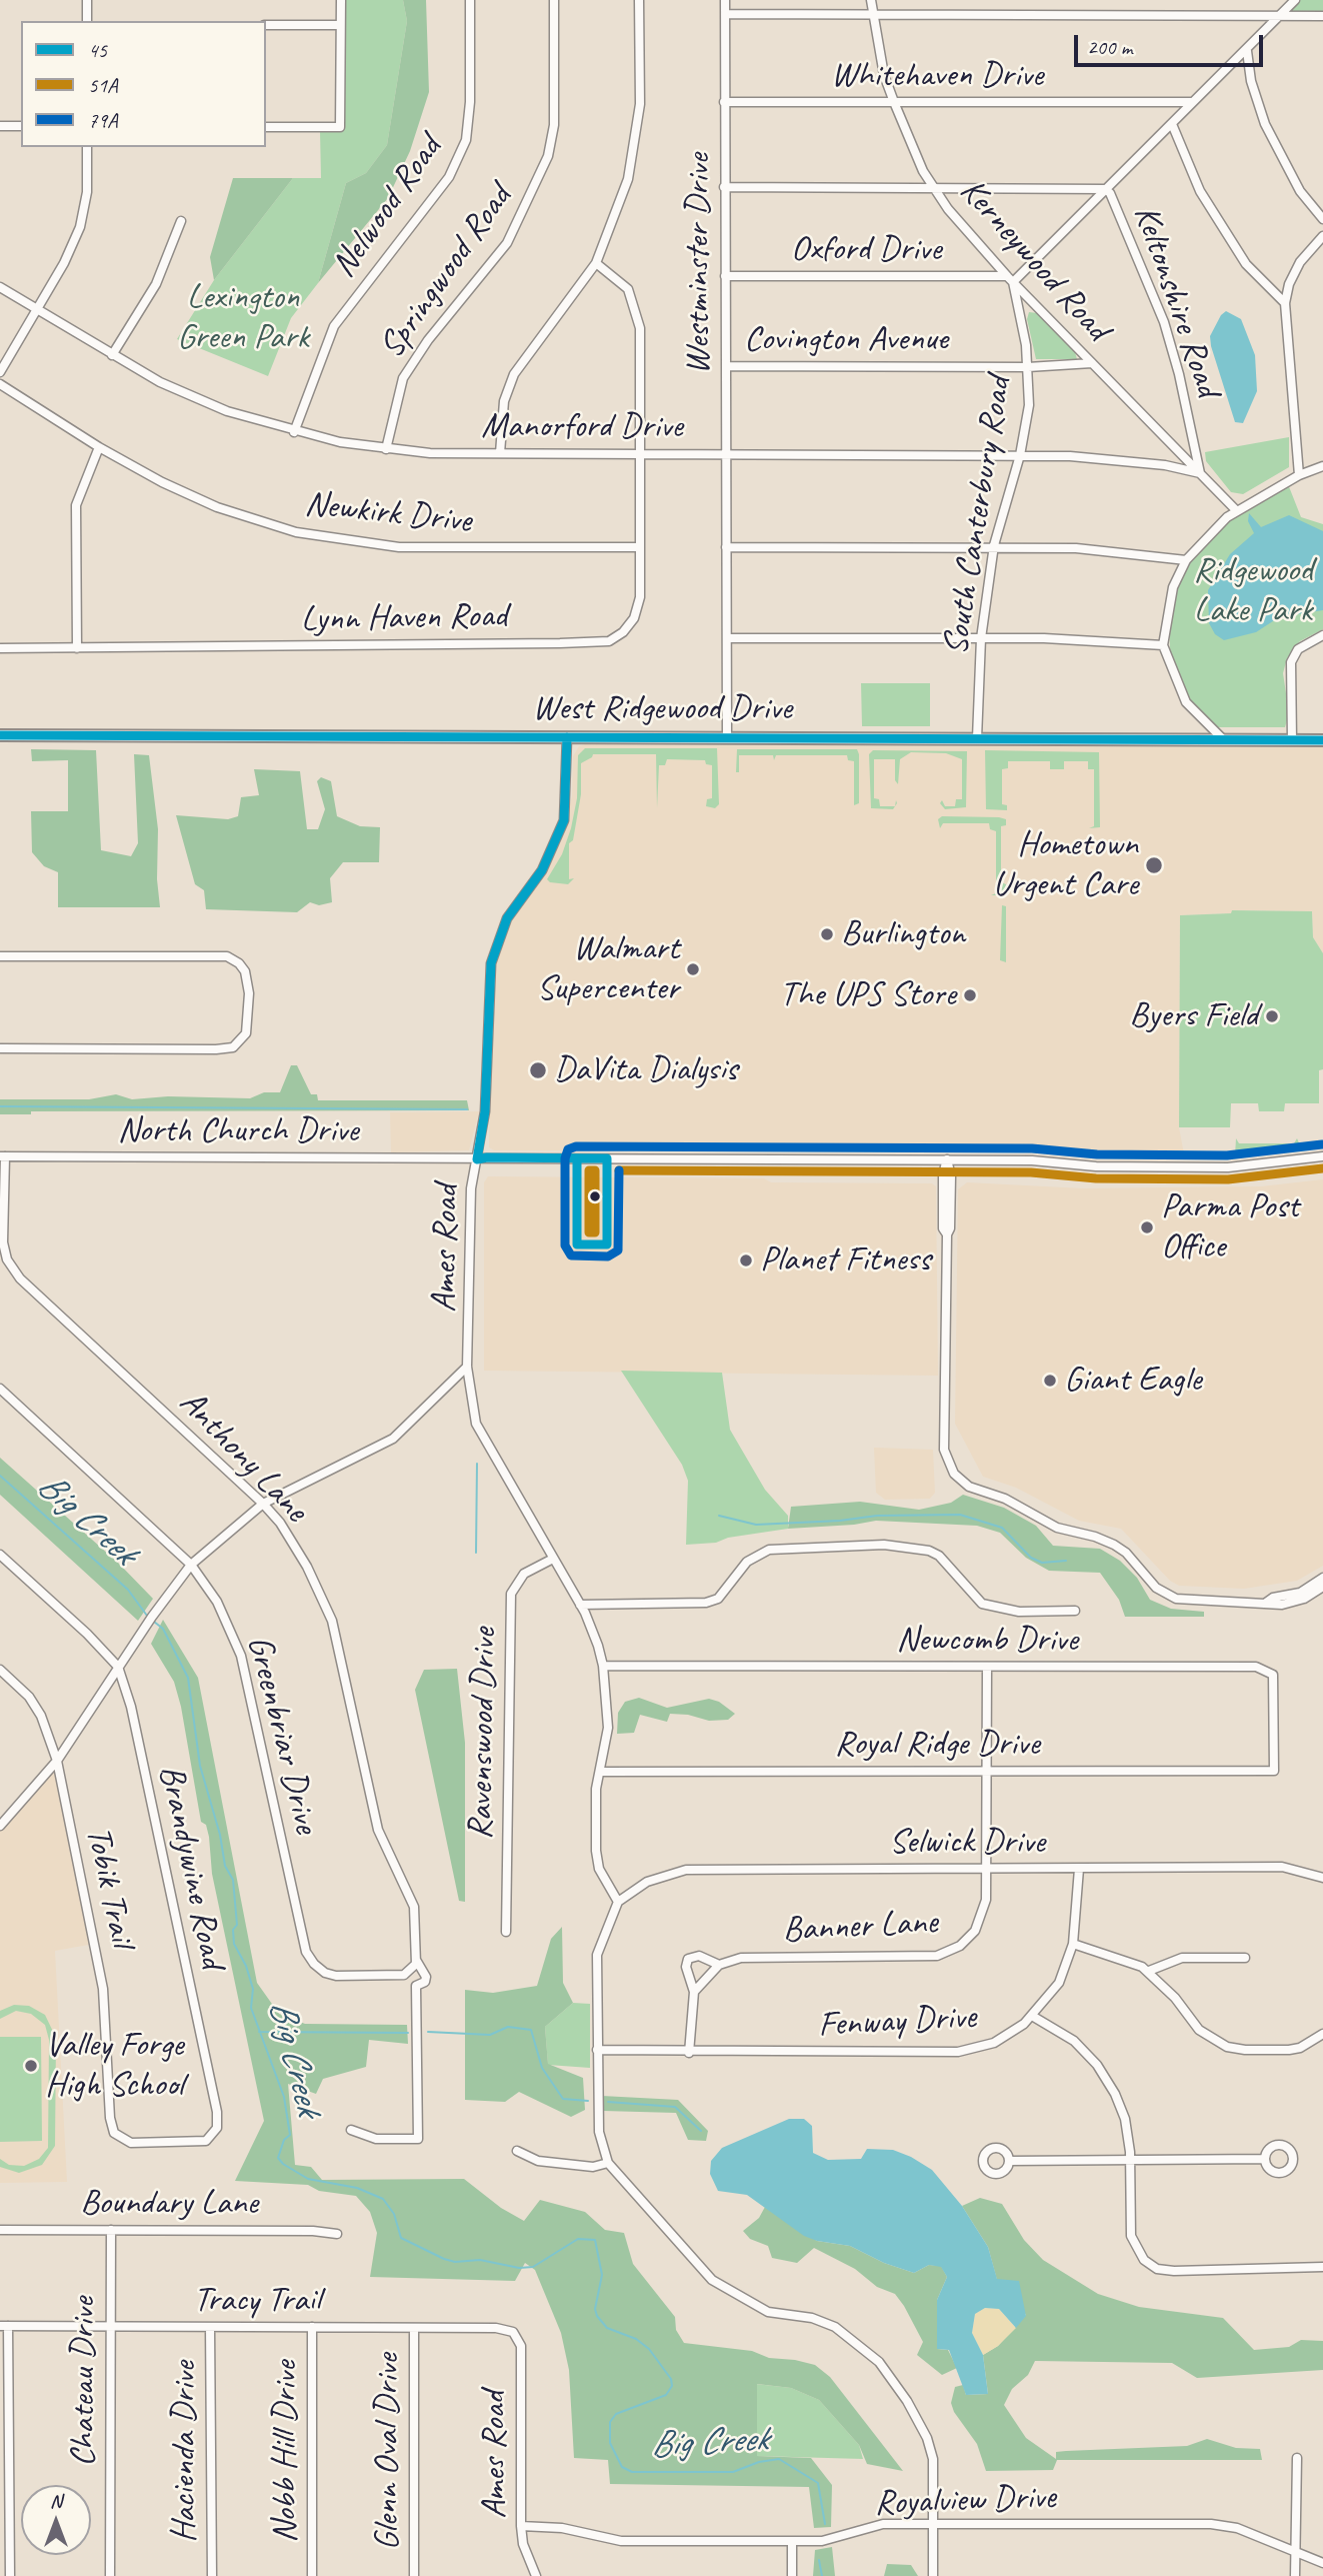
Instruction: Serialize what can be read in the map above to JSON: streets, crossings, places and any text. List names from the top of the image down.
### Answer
{
  "streets": {
    "main road": ["West Ridgewood Drive"],
    "street": [
      "Whitehaven Drive",
      "Nelwood Road",
      "Oxford Drive",
      "Kerneywood Road",
      "Westminster Drive",
      "Springwood Road",
      "Keltonshire Road",
      "Covington Avenue",
      "Manorford Drive",
      "Newkirk Drive",
      "South Canterbury Road",
      "Lynn Haven Road",
      "North Church Drive",
      "Ames Road",
      "Anthony Lane",
      "Newcomb Drive",
      "Ravenswood Drive",
      "Greenbriar Drive",
      "Royal Ridge Drive",
      "Selwick Drive",
      "Brandywine Road",
      "Tobik Trail",
      "Banner Lane",
      "Fenway Drive",
      "Boundary Lane",
      "Tracy Trail",
      "Chateau Drive",
      "Hacienda Drive",
      "Nobb Hill Drive",
      "Glenn Oval Drive",
      "Royalview Drive"
    ]
  },
  "crossings": [
    ["Whitehaven Drive", "Kerneywood Road"],
    ["Whitehaven Drive", "Westminster Drive"],
    ["Nelwood Road", "Manorford Drive"],
    ["Oxford Drive", "Kerneywood Road"],
    ["Oxford Drive", "Westminster Drive"],
    ["Oxford Drive", "South Canterbury Road"],
    ["Kerneywood Road", "Keltonshire Road"],
    ["Kerneywood Road", "Covington Avenue"],
    ["Kerneywood Road", "Manorford Drive"],
    ["Kerneywood Road", "South Canterbury Road"],
    ["Westminster Drive", "Covington Avenue"],
    ["Westminster Drive", "Manorford Drive"],
    ["Westminster Drive", "West Ridgewood Drive"],
    ["Springwood Road", "Manorford Drive"],
    ["Keltonshire Road", "Manorford Drive"],
    ["Covington Avenue", "South Canterbury Road"],
    ["Manorford Drive", "South Canterbury Road"],
    ["Manorford Drive", "Lynn Haven Road"],
    ["Newkirk Drive", "Lynn Haven Road"],
    ["South Canterbury Road", "West Ridgewood Drive"],
    ["West Ridgewood Drive", "Ames Road"],
    ["North Church Drive", "Ames Road"],
    ["North Church Drive", "Anthony Lane"],
    ["Ames Road", "Newcomb Drive"],
    ["Ames Road", "Ravenswood Drive"],
    ["Ames Road", "Royal Ridge Drive"],
    ["Ames Road", "Selwick Drive"],
    ["Ames Road", "Tracy Trail"],
    ["Ames Road", "Royalview Drive"],
    ["Newcomb Drive", "Royal Ridge Drive"],
    ["Newcomb Drive", "Banner Lane"],
    ["Royal Ridge Drive", "Banner Lane"],
    ["Selwick Drive", "Banner Lane"],
    ["Selwick Drive", "Fenway Drive"],
    ["Brandywine Road", "Tobik Trail"],
    ["Banner Lane", "Fenway Drive"],
    ["Boundary Lane", "Chateau Drive"],
    ["Tracy Trail", "Chateau Drive"],
    ["Tracy Trail", "Hacienda Drive"],
    ["Tracy Trail", "Nobb Hill Drive"],
    ["Tracy Trail", "Glenn Oval Drive"]
  ],
  "water": ["Big Creek"],
  "parks": ["Lexington Green Park", "Ridgewood Lake Park"],
  "places": [
    "Hometown Urgent Care",
    "Burlington",
    "Walmart Supercenter",
    "The UPS Store",
    "Byers Field",
    "DaVita Dialysis",
    "Parma Post Office",
    "Planet Fitness",
    "Giant Eagle",
    "Valley Forge High School"
  ],
  "lines": ["transit line 45", "transit line 79A", "transit line 51A"],
  "legend": ["45", "51A", "79A"],
  "scale_bar": "200 m",
  "north": "top"
}
